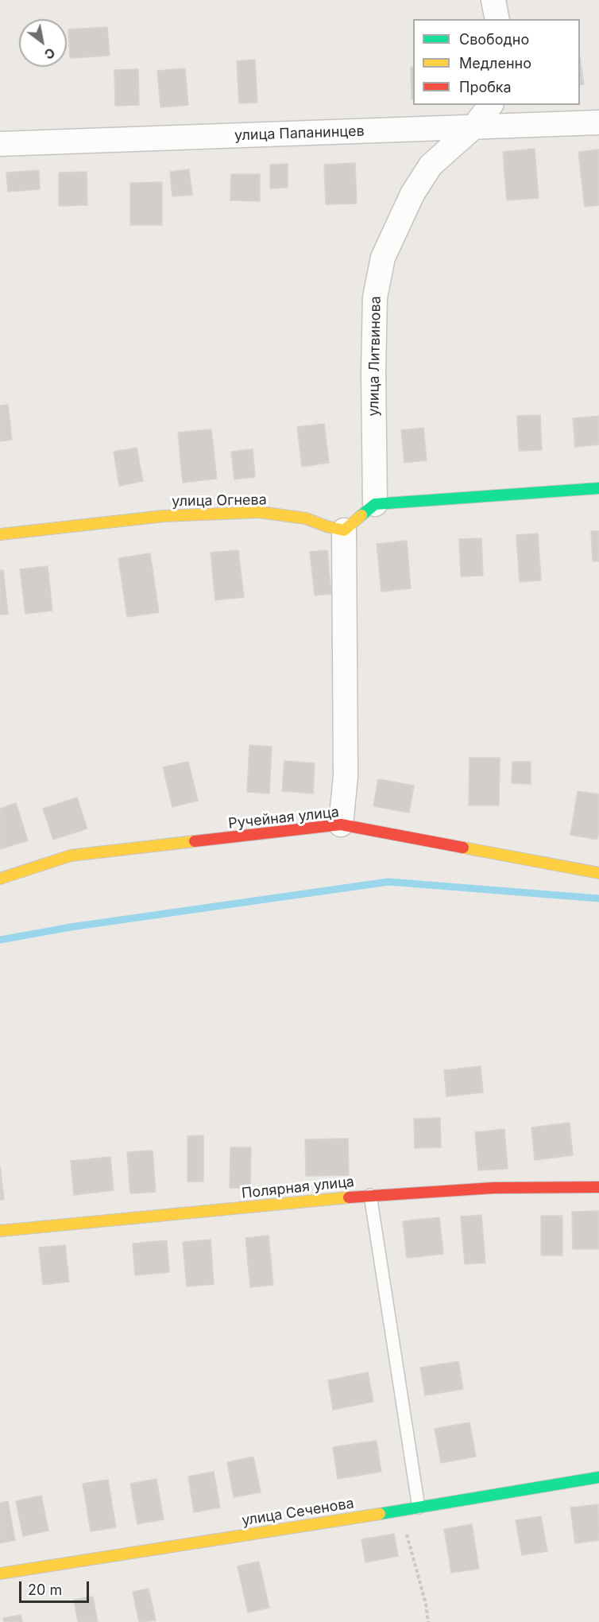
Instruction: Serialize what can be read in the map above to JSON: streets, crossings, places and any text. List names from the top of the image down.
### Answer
{
  "streets": {
    "street": [
      "улица Папанинцев",
      "улица Литвинова",
      "улица Огнева",
      "Ручейная улица",
      "Полярная улица",
      "улица Сеченова"
    ]
  },
  "crossings": [
    ["улица Папанинцев", "улица Литвинова"]
  ],
  "legend": ["Свободно", "Медленно", "Пробка"],
  "scale_bar": "20 m",
  "north": "bottom right"
}
